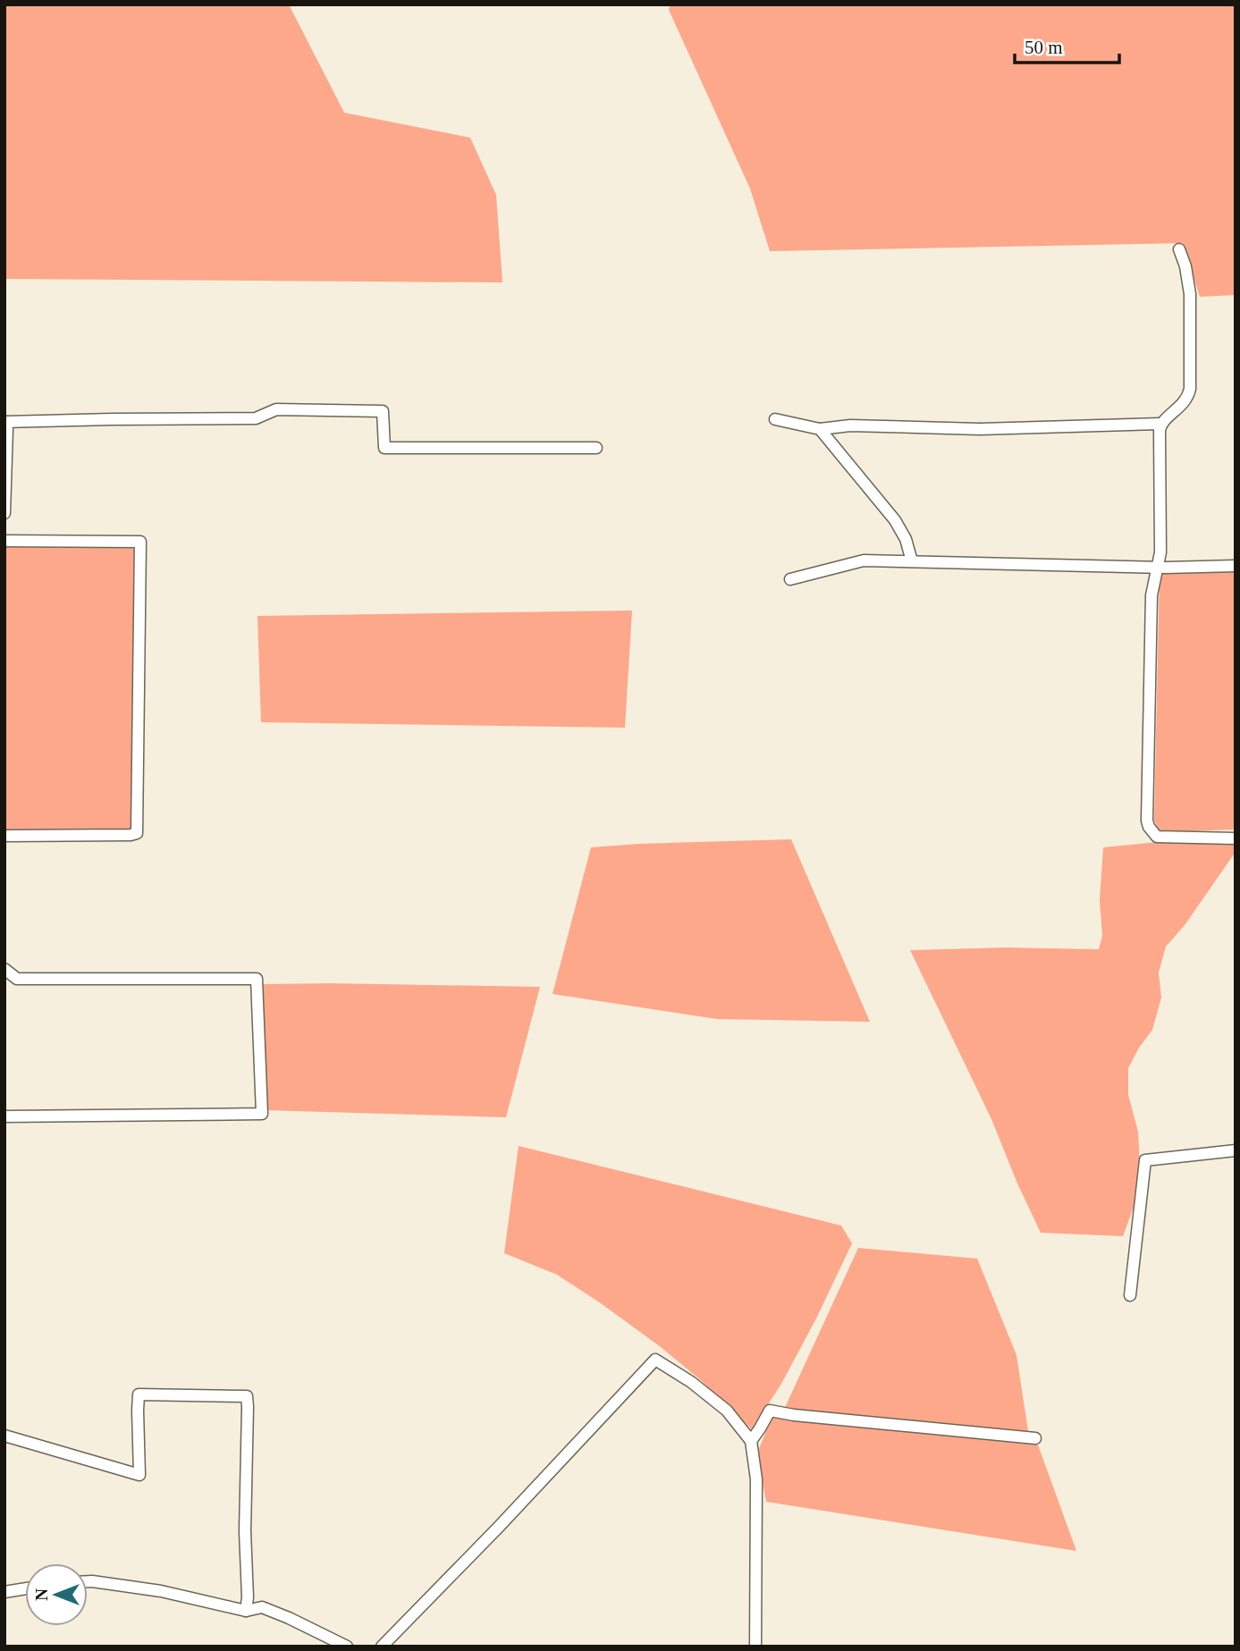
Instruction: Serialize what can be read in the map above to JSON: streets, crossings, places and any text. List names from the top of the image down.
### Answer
{
  "scale_bar": "50 m",
  "north": "left"
}
